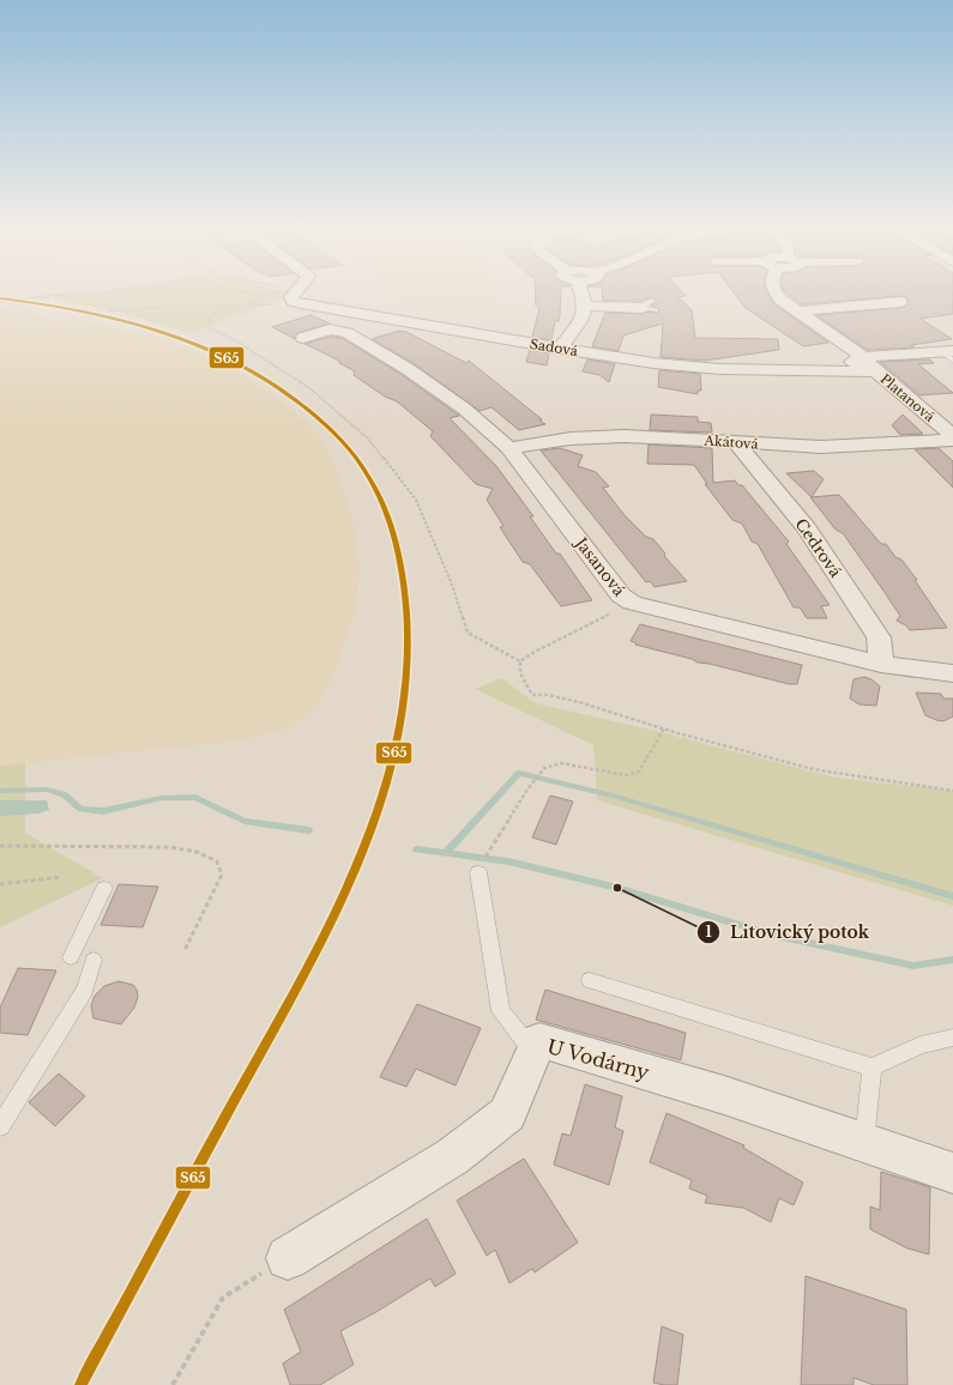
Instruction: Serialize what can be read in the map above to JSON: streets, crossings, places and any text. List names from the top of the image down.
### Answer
{
  "streets": {
    "street": [
      "Sadová",
      "Platanová",
      "Akátová",
      "Cedrová",
      "Jasanová",
      "U Vodárny"
    ]
  },
  "crossings": [
    ["Sadová", "Platanová"],
    ["Sadová", "Jasanová"],
    ["Akátová", "Cedrová"],
    ["Akátová", "Jasanová"],
    ["Cedrová", "Jasanová"]
  ],
  "places": ["Litovický potok"],
  "lines": ["transit line S65"]
}
